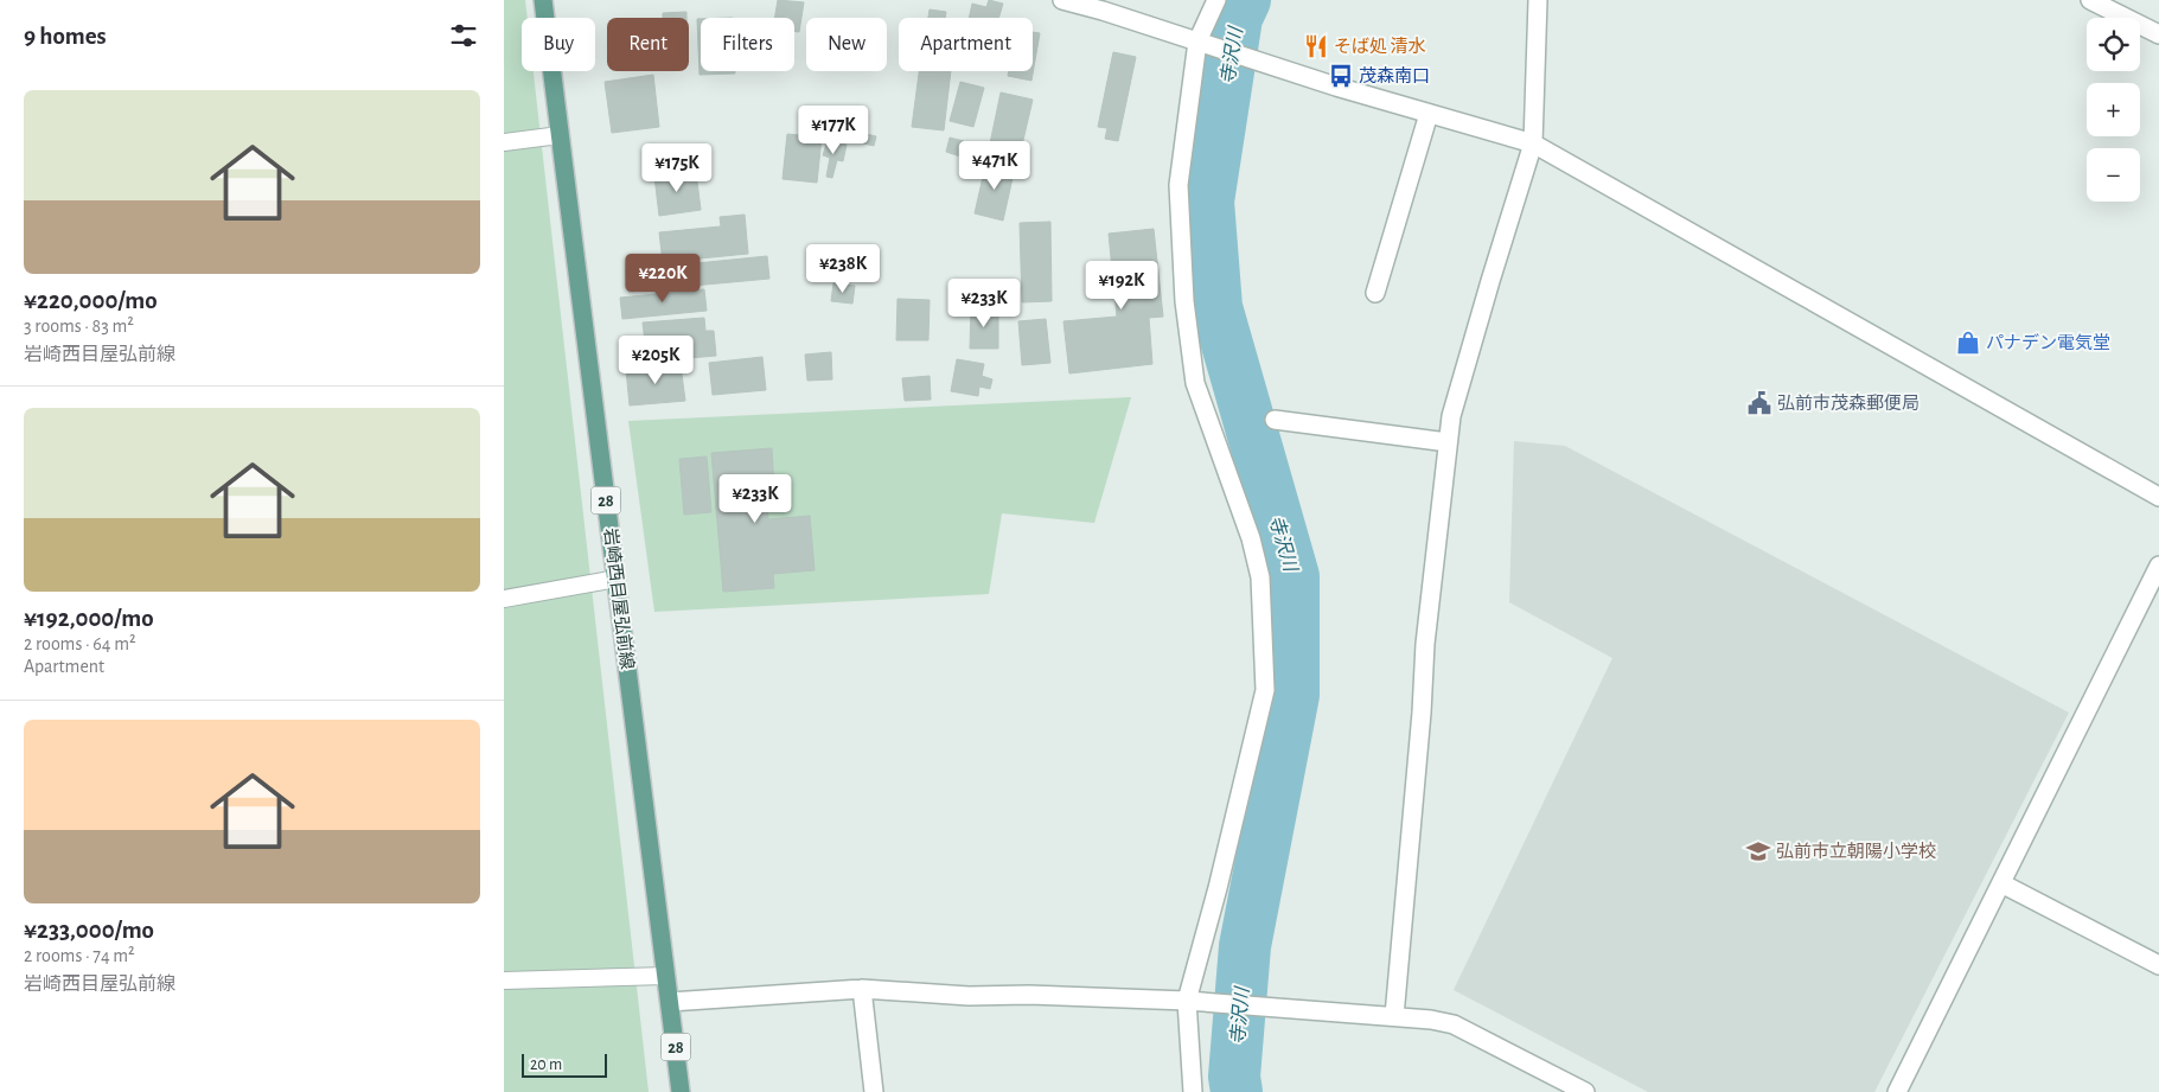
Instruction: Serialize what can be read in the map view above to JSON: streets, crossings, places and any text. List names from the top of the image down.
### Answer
{
  "streets": {
    "main road": ["28", "岩崎西目屋弘前線"]
  },
  "water": ["寺沢川"],
  "places": {
    "restaurant": ["そば処 清水"],
    "bus stop": ["茂森南口"],
    "shop": ["パナデン電気堂"],
    "public building": ["弘前市茂森郵便局"],
    "school or university": ["弘前市立朝陽小学校"]
  },
  "scale_bar": "20 m",
  "page": {
    "heading": "9 homes",
    "map_buttons": ["+", "−"],
    "chip": [
      "Buy",
      "Rent",
      "Filters",
      "New",
      "Apartment"
    ],
    "list": [
      {
        "name": "¥220,000/mo",
        "note": "3 rooms · 83 m² · 岩崎西目屋弘前線"
      },
      {
        "name": "¥192,000/mo",
        "note": "2 rooms · 64 m² · Apartment"
      },
      {
        "name": "¥233,000/mo",
        "note": "2 rooms · 74 m² · 岩崎西目屋弘前線"
      }
    ],
    "price": [
      "¥177K",
      "¥471K",
      "¥175K",
      "¥238K",
      "¥220K",
      "¥192K",
      "¥233K",
      "¥205K",
      "¥233K"
    ],
    "scale": "20 m"
  }
}
